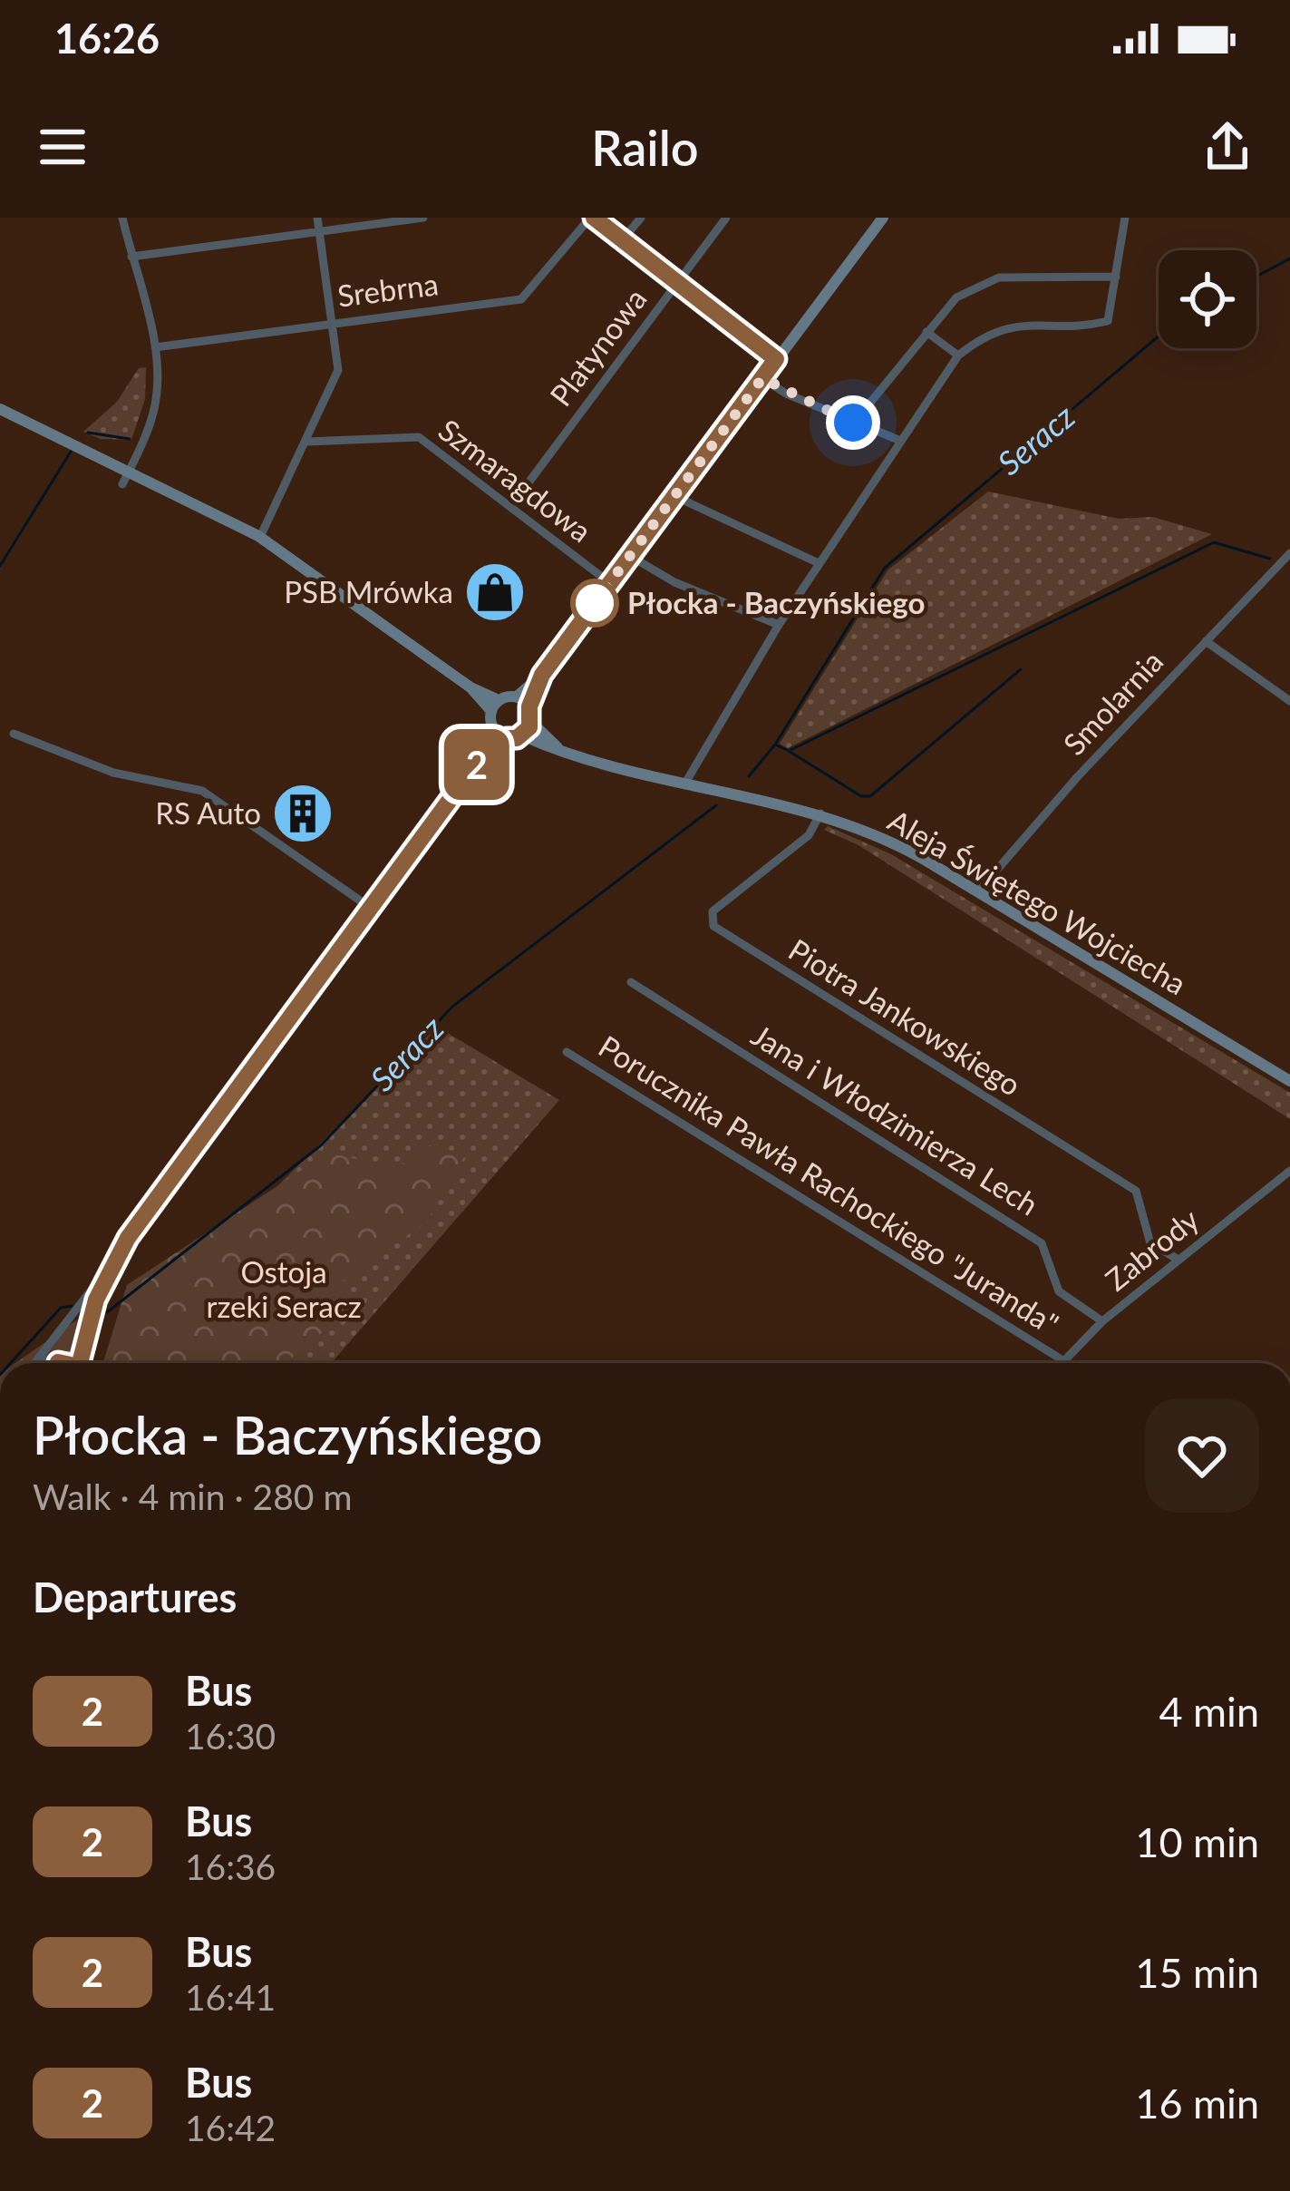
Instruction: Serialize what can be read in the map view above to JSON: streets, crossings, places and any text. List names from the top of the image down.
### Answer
{
  "streets": {
    "street": [
      "Srebrna",
      "Platynowa",
      "Szmaragdowa",
      "Smolarnia",
      "Aleja Świętego Wojciecha",
      "Piotra Jankowskiego",
      "Jana i Włodzimierza Lech",
      "Porucznika Pawła Rachockiego \"Juranda\"",
      "Zabrody"
    ]
  },
  "crossings": [
    ["Platynowa", "Szmaragdowa"],
    ["Smolarnia", "Aleja Świętego Wojciecha"],
    ["Aleja Świętego Wojciecha", "Piotra Jankowskiego"],
    ["Piotra Jankowskiego", "Zabrody"],
    ["Jana i Włodzimierza Lech", "Zabrody"],
    ["Porucznika Pawła Rachockiego \"Juranda\"", "Zabrody"]
  ],
  "water": ["Seracz"],
  "parks": ["Ostoja rzeki Seracz"],
  "places": {
    "shop": ["PSB Mrówka"],
    "other": ["Płocka - Baczyńskiego"],
    "building": ["RS Auto"]
  },
  "lines": ["bus line 2"],
  "page": {
    "status": "16:26",
    "header": "Railo",
    "on_map": "2",
    "heading": [
      ["Płocka - Baczyńskiego", "Walk · 4 min · 280 m"],
      "Departures"
    ],
    "list": [
      {
        "mark": "2",
        "name": "Bus",
        "note": "16:30",
        "value": "4 min"
      },
      {
        "mark": "2",
        "name": "Bus",
        "note": "16:36",
        "value": "10 min"
      },
      {
        "mark": "2",
        "name": "Bus",
        "note": "16:41",
        "value": "15 min"
      },
      {
        "mark": "2",
        "name": "Bus",
        "note": "16:42",
        "value": "16 min"
      }
    ]
  }
}
